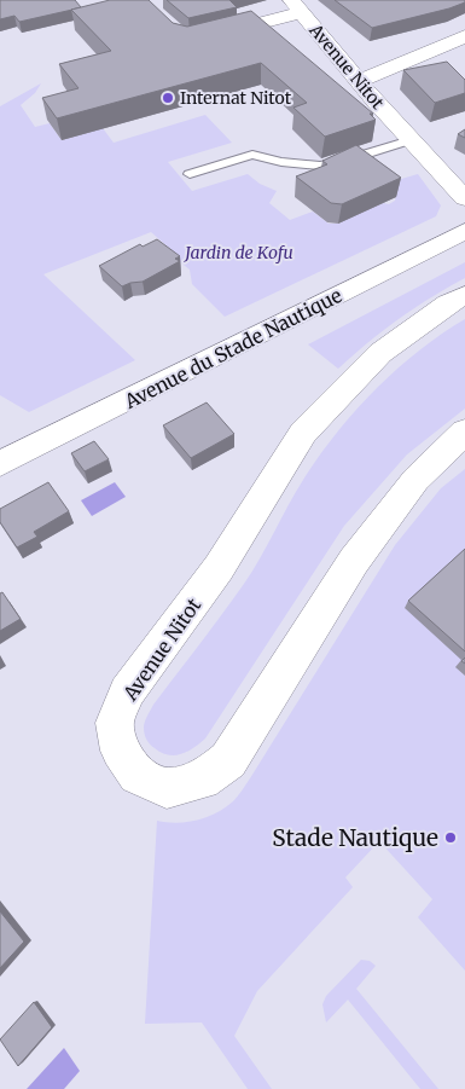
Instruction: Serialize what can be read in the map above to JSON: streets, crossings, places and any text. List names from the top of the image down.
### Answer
{
  "streets": {
    "street": ["Avenue Nitot", "Avenue du Stade Nautique"]
  },
  "parks": ["Jardin de Kofu"],
  "places": ["Internat Nitot", "Stade Nautique"]
}
